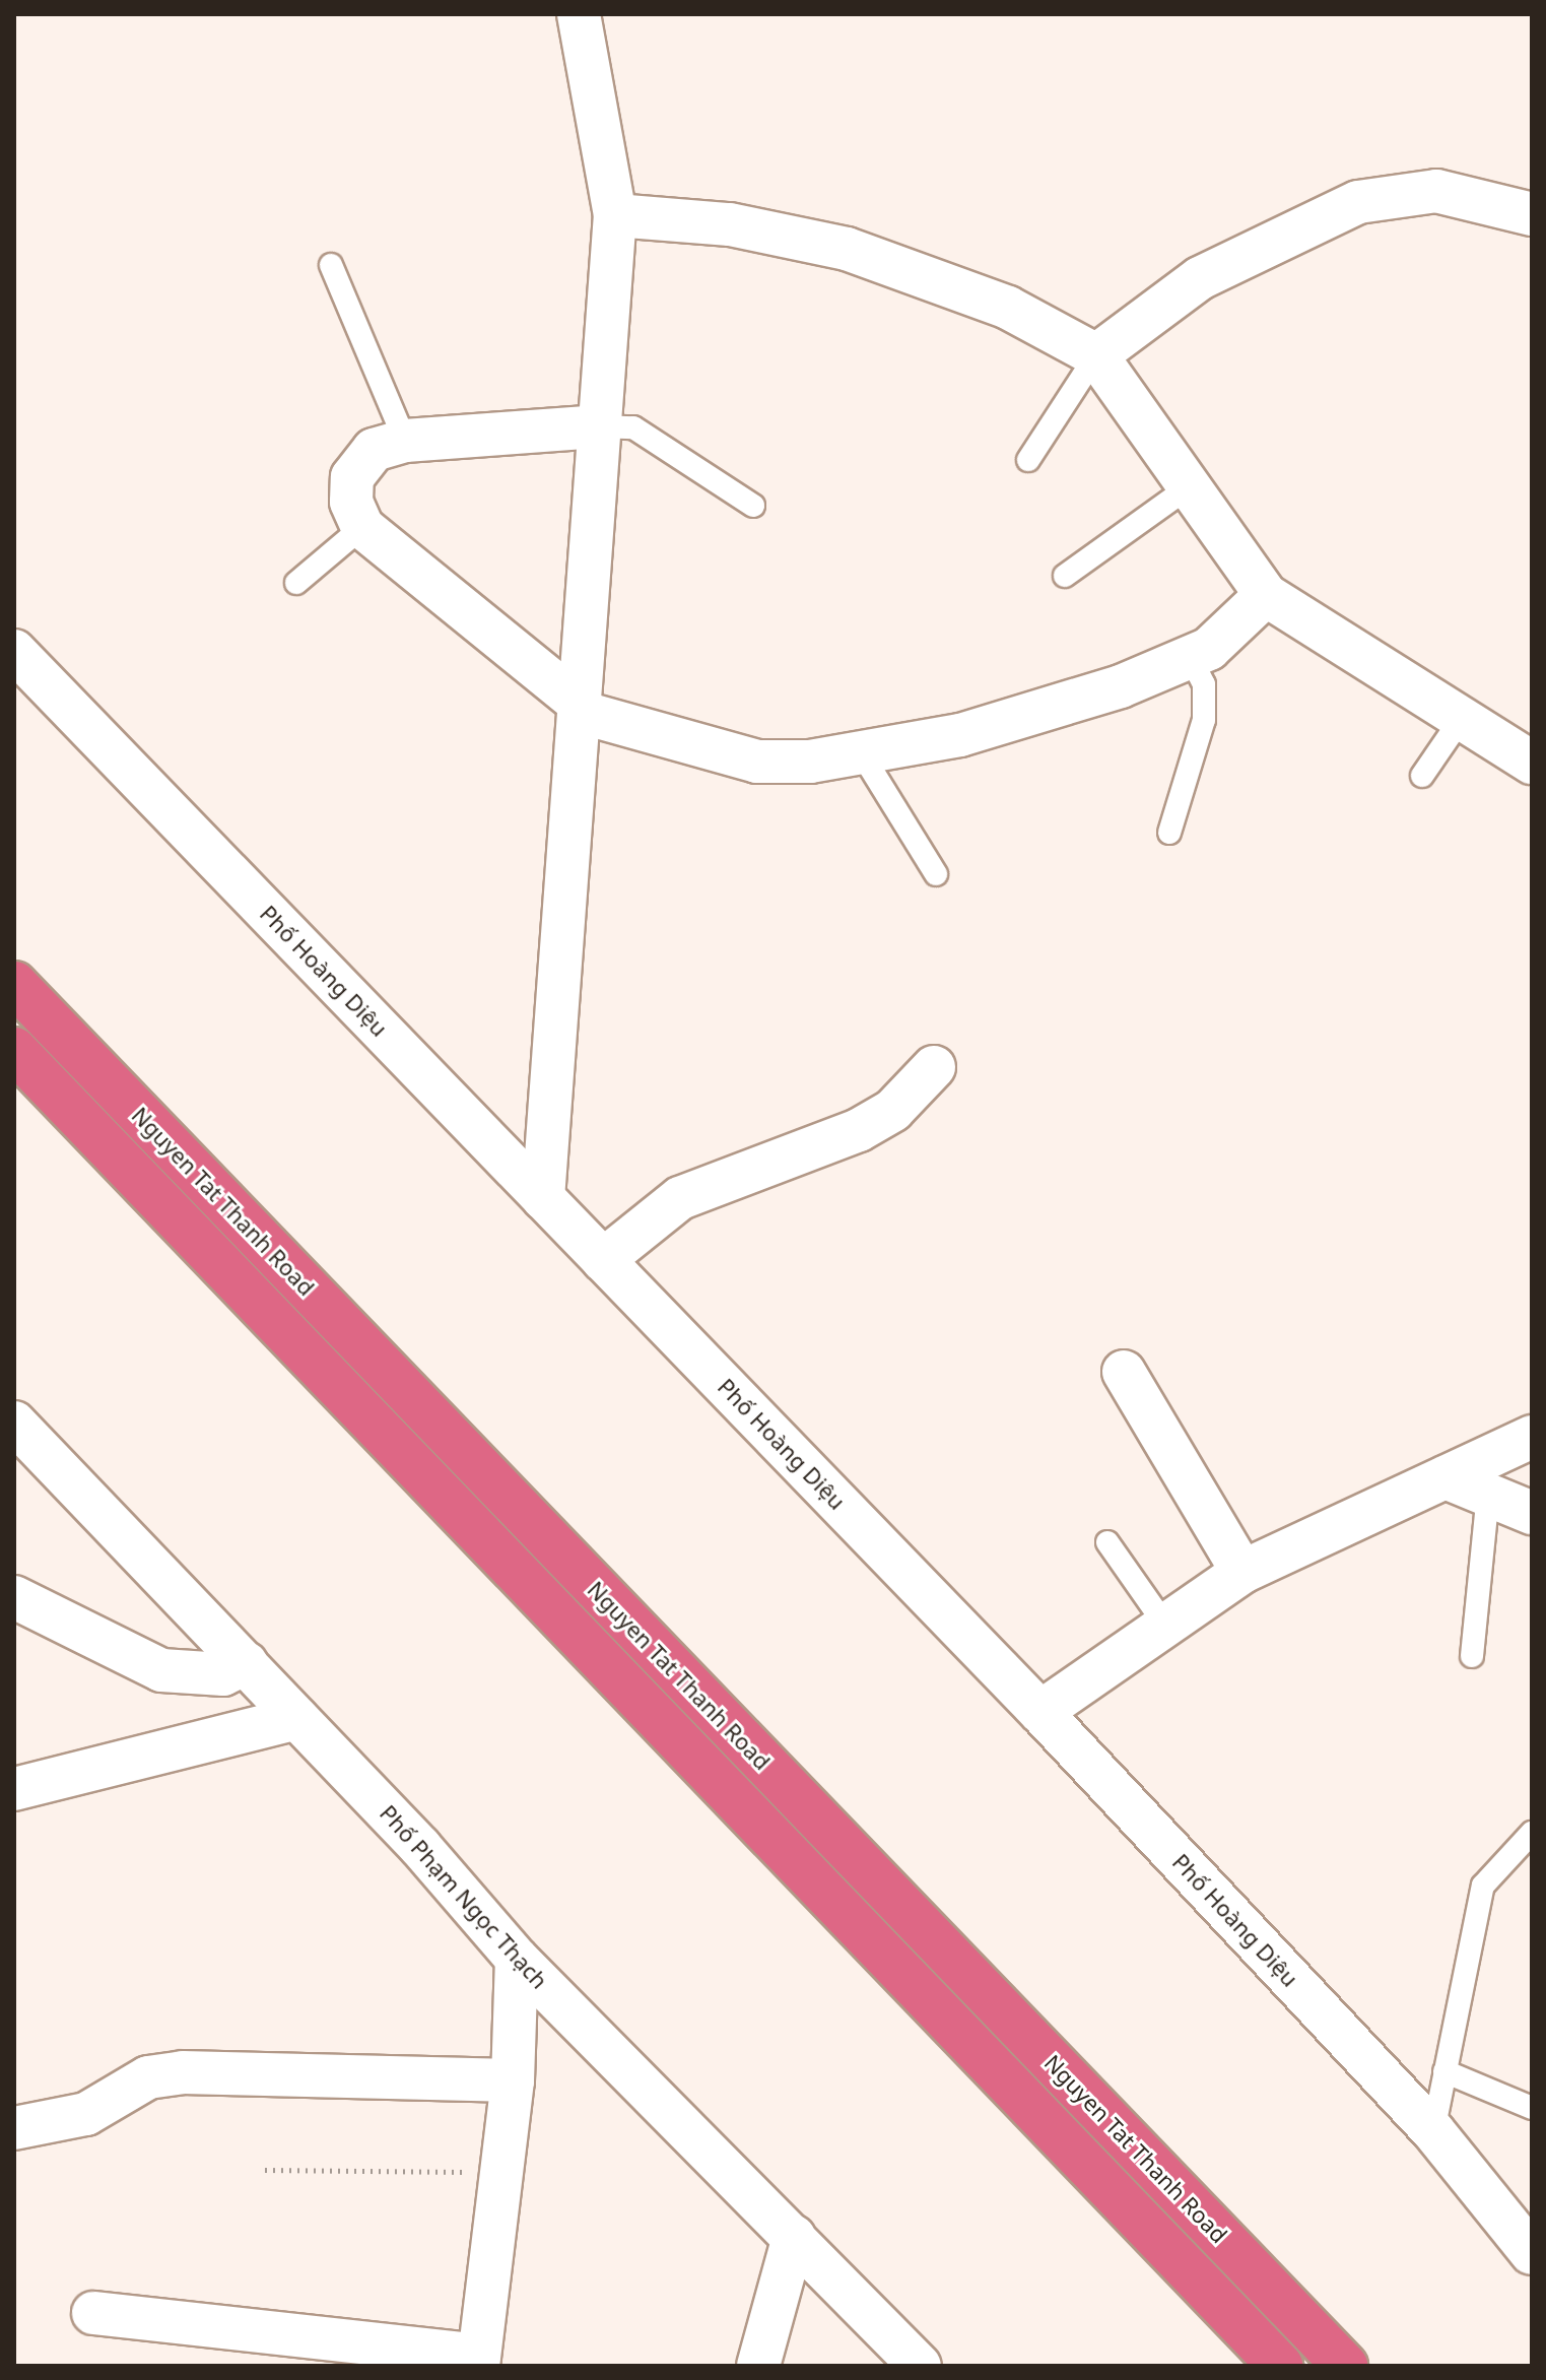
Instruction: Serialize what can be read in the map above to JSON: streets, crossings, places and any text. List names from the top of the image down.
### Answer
{
  "streets": {
    "highway": ["Nguyen Tat Thanh Road"],
    "street": ["Phố Hoàng Diệu", "Phố Phạm Ngọc Thạch"]
  }
}
